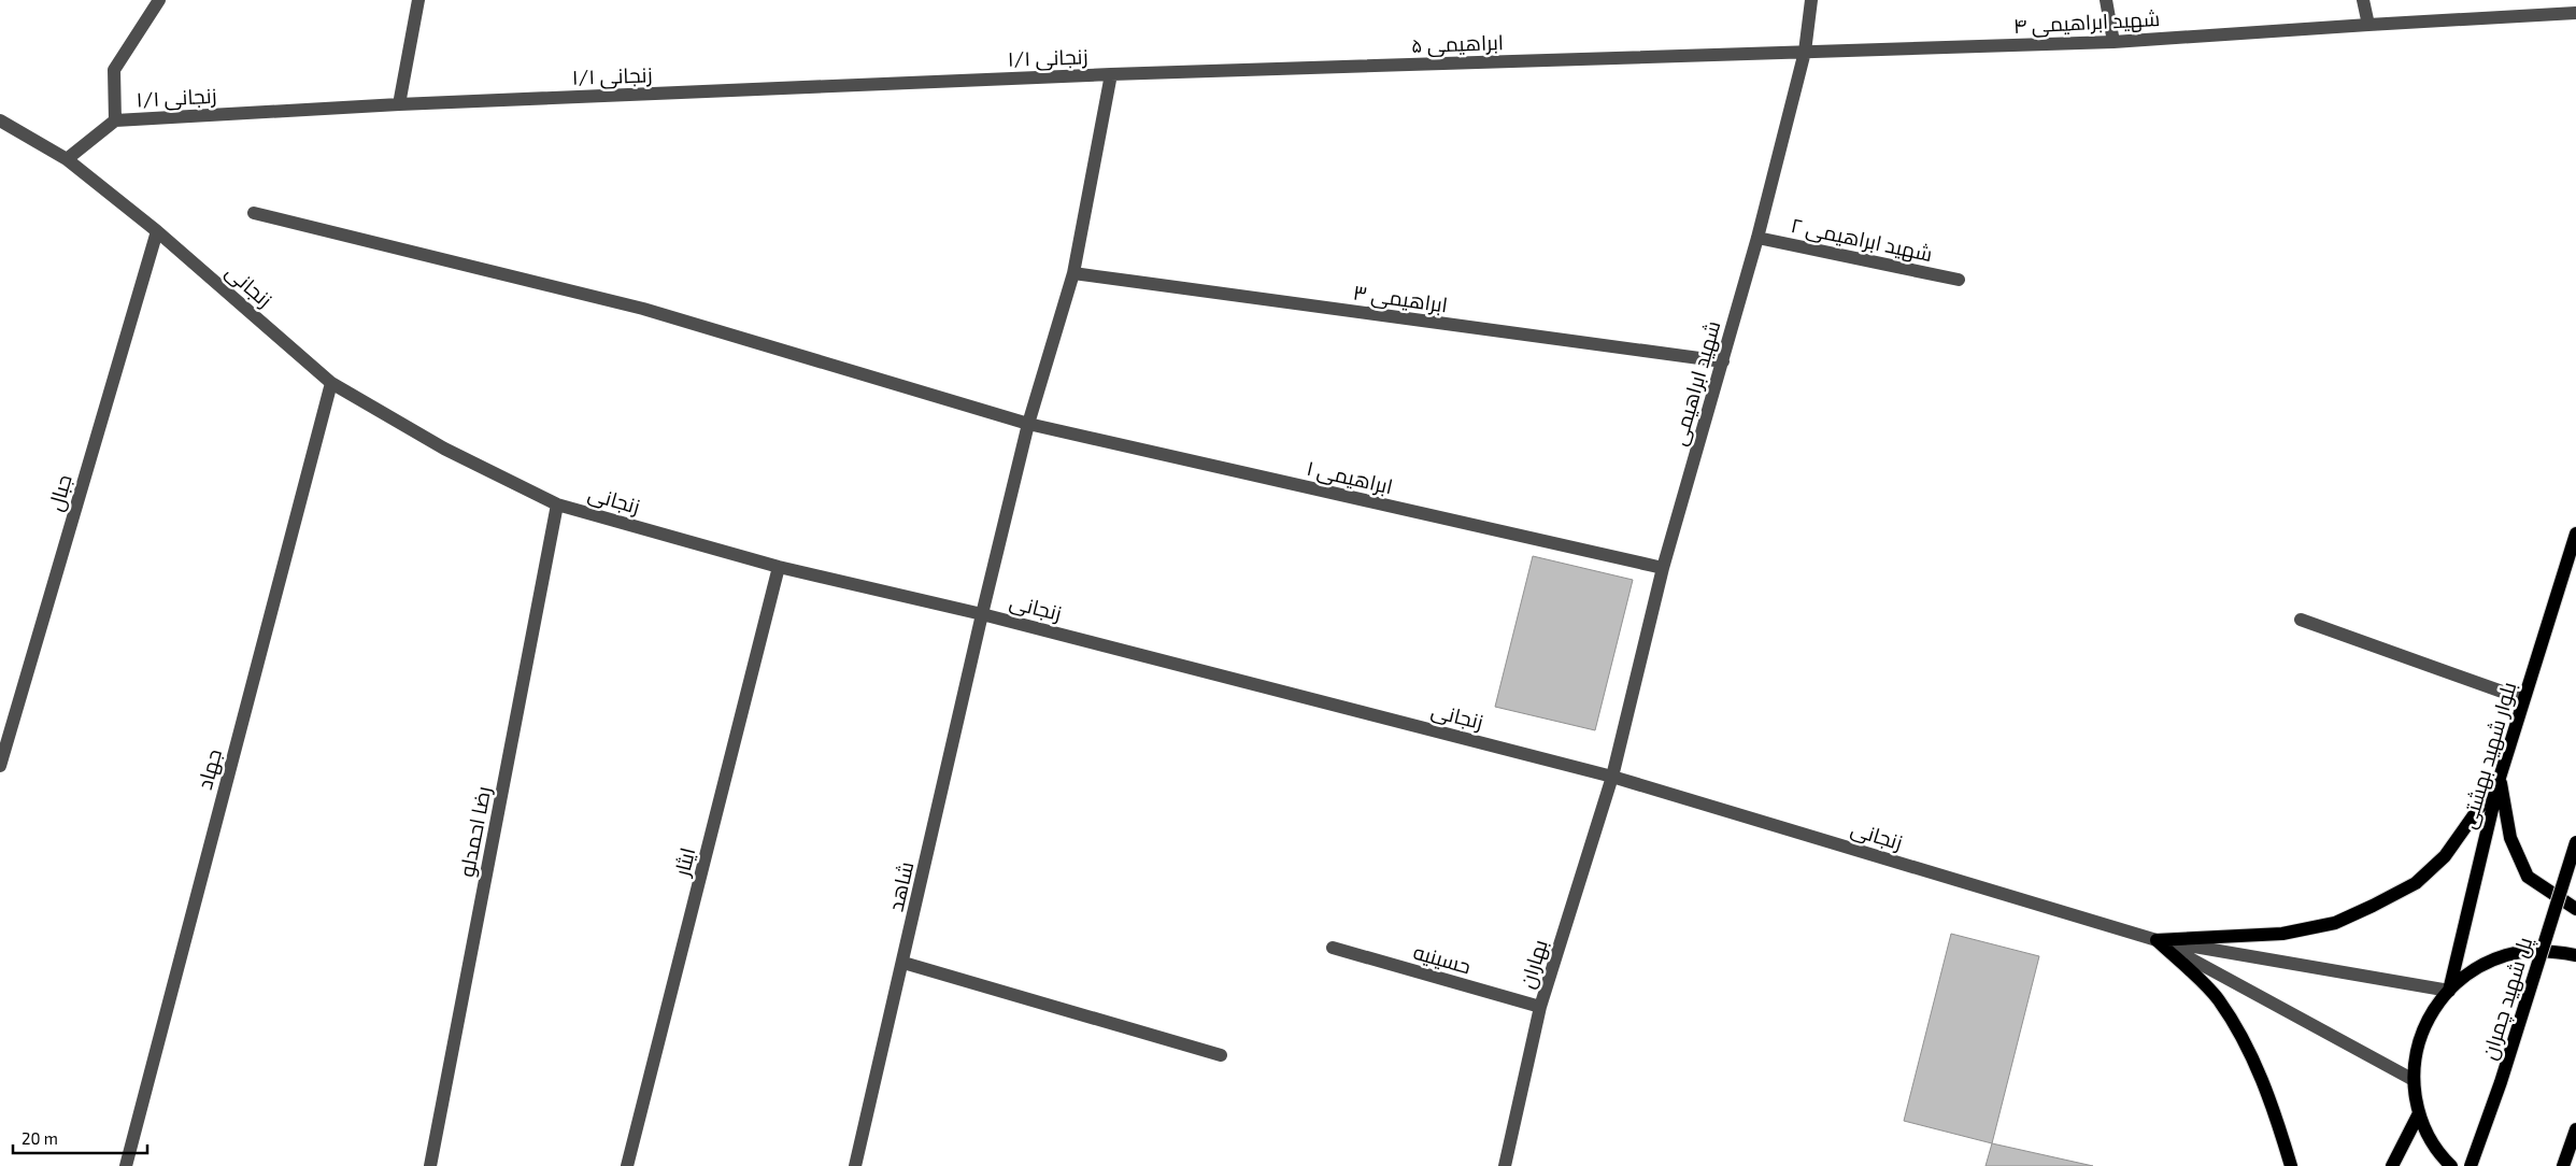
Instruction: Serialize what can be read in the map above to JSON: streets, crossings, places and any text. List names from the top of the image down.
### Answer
{
  "streets": {
    "main road": ["بلوار شهید بهشتی", "پل شهید چمران"],
    "street": [
      "شهید ابراهیمی ۴",
      "ابراهیمی ۵",
      "زنجانی ۱/۱",
      "شهید ابراهیمی ۲",
      "زنجانی",
      "ابراهیمی ۳",
      "شهید ابراهیمی",
      "ابراهیمی ۱",
      "جبال",
      "جهاد",
      "رضا احمدلو",
      "ایثار",
      "شاهد",
      "حسینیه",
      "بهاران"
    ]
  },
  "crossings": [
    ["شهید ابراهیمی ۴", "ابراهیمی ۵"],
    ["شهید ابراهیمی ۴", "شهید ابراهیمی"],
    ["ابراهیمی ۵", "زنجانی ۱/۱"],
    ["ابراهیمی ۵", "شهید ابراهیمی"],
    ["ابراهیمی ۵", "شاهد"],
    ["زنجانی ۱/۱", "شاهد"],
    ["شهید ابراهیمی ۲", "شهید ابراهیمی"],
    ["زنجانی", "شهید ابراهیمی"],
    ["زنجانی", "جبال"],
    ["زنجانی", "جهاد"],
    ["زنجانی", "رضا احمدلو"],
    ["زنجانی", "ایثار"],
    ["زنجانی", "شاهد"],
    ["زنجانی", "بهاران"],
    ["ابراهیمی ۳", "شهید ابراهیمی"],
    ["ابراهیمی ۳", "شاهد"],
    ["شهید ابراهیمی", "ابراهیمی ۱"],
    ["شهید ابراهیمی", "بهاران"],
    ["ابراهیمی ۱", "شاهد"],
    ["حسینیه", "بهاران"]
  ],
  "scale_bar": "20 m"
}
